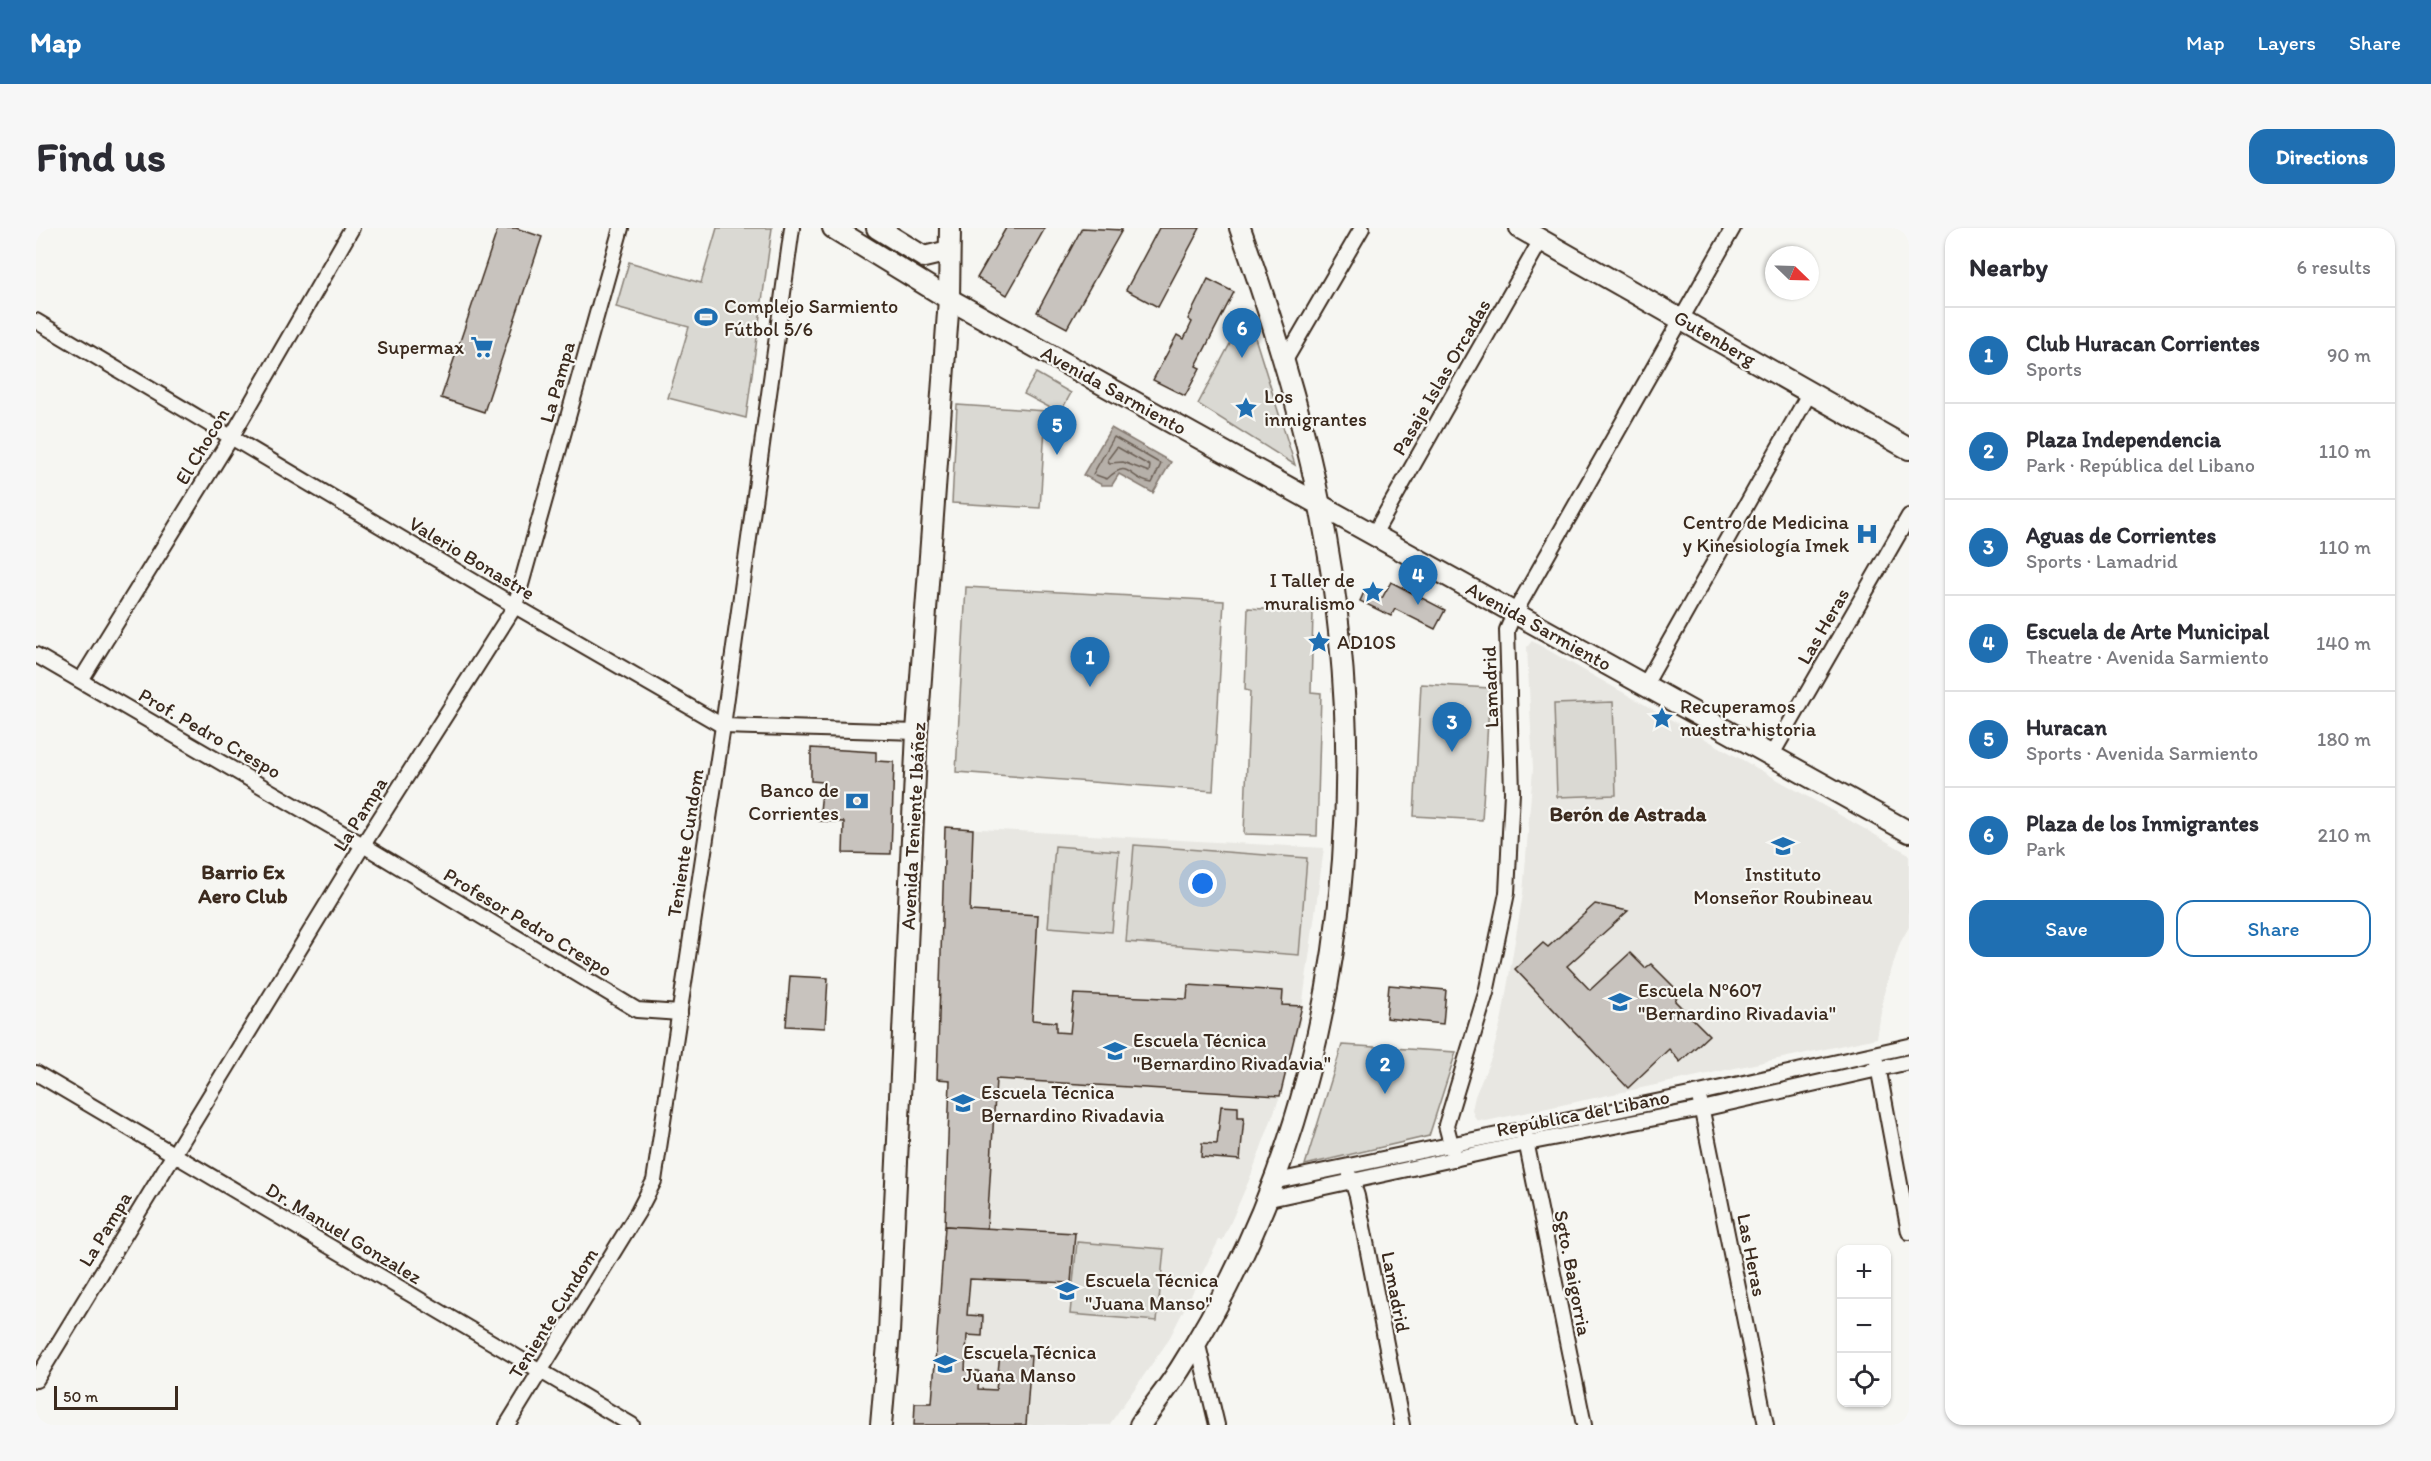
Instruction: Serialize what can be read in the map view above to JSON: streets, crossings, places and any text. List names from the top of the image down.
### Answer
{
  "streets": {
    "main road": ["Gutenberg", "Avenida Sarmiento", "Avenida Teniente Ibáñez"],
    "street": [
      "Pasaje Islas Orcadas",
      "La Pampa",
      "El Chocon",
      "Valerio Bonastre",
      "Las Heras",
      "Lamadrid",
      "Prof. Pedro Crespo",
      "Teniente Cundom",
      "Profesor Pedro Crespo",
      "República del Libano",
      "Dr. Manuel Gonzalez",
      "Sgto. Baigorria"
    ]
  },
  "crossings": [
    ["Gutenberg", "Pasaje Islas Orcadas"],
    ["Gutenberg", "Lamadrid"],
    ["Pasaje Islas Orcadas", "Avenida Sarmiento"],
    ["La Pampa", "Valerio Bonastre"],
    ["La Pampa", "Prof. Pedro Crespo"],
    ["La Pampa", "Profesor Pedro Crespo"],
    ["La Pampa", "Dr. Manuel Gonzalez"],
    ["Avenida Sarmiento", "Las Heras"],
    ["Avenida Sarmiento", "Lamadrid"],
    ["Avenida Sarmiento", "Avenida Teniente Ibáñez"],
    ["El Chocon", "Valerio Bonastre"],
    ["El Chocon", "Prof. Pedro Crespo"],
    ["Valerio Bonastre", "Avenida Teniente Ibáñez"],
    ["Valerio Bonastre", "Teniente Cundom"],
    ["Las Heras", "República del Libano"],
    ["Lamadrid", "República del Libano"],
    ["Prof. Pedro Crespo", "Profesor Pedro Crespo"],
    ["Teniente Cundom", "Profesor Pedro Crespo"],
    ["Teniente Cundom", "Dr. Manuel Gonzalez"],
    ["República del Libano", "Sgto. Baigorria"]
  ],
  "districts": ["Berón de Astrada", "Barrio Ex Aero Club"],
  "places": {
    "sports": ["Complejo Sarmiento Fútbol 5/6"],
    "supermarket": ["Supermax"],
    "place": [
      "Los inmigrantes",
      "I Taller de muralismo",
      "AD10S",
      "Recuperamos nuestra historia"
    ],
    "hospital": ["Centro de Medicina y Kinesiología Imek"],
    "bank": ["Banco de Corrientes"],
    "school or university": [
      "Instituto Monseñor Roubineau",
      "Escuela Nº607 \"Bernardino Rivadavia\"",
      "Escuela Técnica \"Bernardino Rivadavia\"",
      "Escuela Técnica Bernardino Rivadavia",
      "Escuela Técnica \"Juana Manso\"",
      "Escuela Técnica Juana Manso"
    ]
  },
  "scale_bar": "50 m",
  "north": "bottom right",
  "page": {
    "header": "Map",
    "nav": ["Map", "Layers", "Share"],
    "buttons": [
      "Directions",
      ["Save", "Share"]
    ],
    "title": "Find us",
    "heading": ["Nearby", "6 results"],
    "list": [
      {
        "mark": "1",
        "name": "Club Huracan Corrientes",
        "note": "Sports",
        "value": "90 m"
      },
      {
        "mark": "2",
        "name": "Plaza Independencia",
        "note": "Park · República del Libano",
        "value": "110 m"
      },
      {
        "mark": "3",
        "name": "Aguas de Corrientes",
        "note": "Sports · Lamadrid",
        "value": "110 m"
      },
      {
        "mark": "4",
        "name": "Escuela de Arte Municipal",
        "note": "Theatre · Avenida Sarmiento",
        "value": "140 m"
      },
      {
        "mark": "5",
        "name": "Huracan",
        "note": "Sports · Avenida Sarmiento",
        "value": "180 m"
      },
      {
        "mark": "6",
        "name": "Plaza de los Inmigrantes",
        "note": "Park",
        "value": "210 m"
      }
    ],
    "pins": [
      "6",
      "5",
      "4",
      "1",
      "3",
      "2"
    ],
    "map_buttons": ["+", "−"],
    "scale": "50 m"
  }
}
